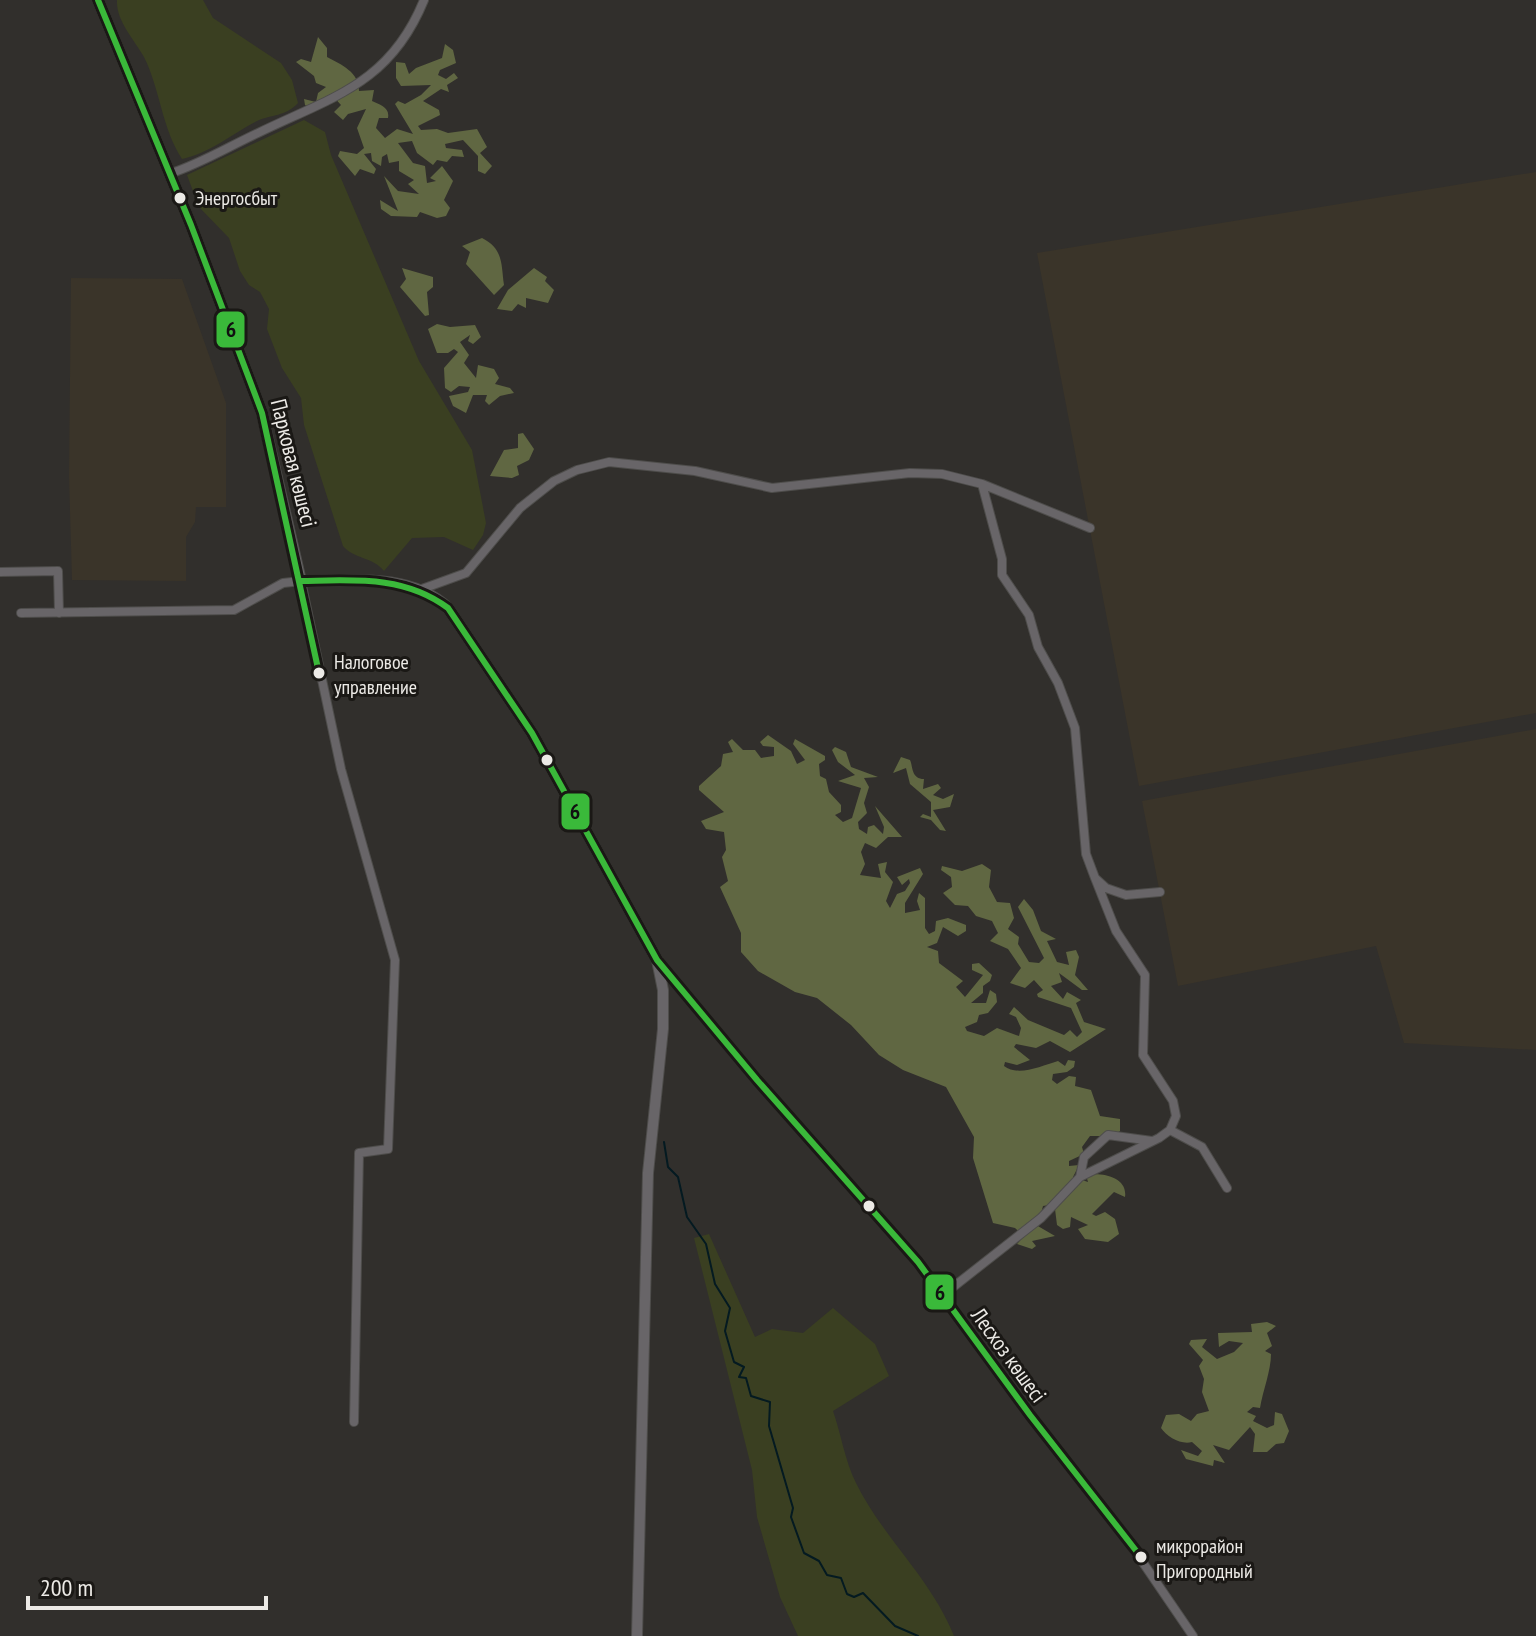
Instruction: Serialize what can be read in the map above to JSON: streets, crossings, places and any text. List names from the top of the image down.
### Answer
{
  "streets": {
    "street": ["Парковая көшесі", "Лесхоз көшесі"]
  },
  "places": ["Энергосбыт", "Налоговое управление", "микрорайон Пригородный"],
  "lines": ["transit line 6"],
  "scale_bar": "200 m"
}
